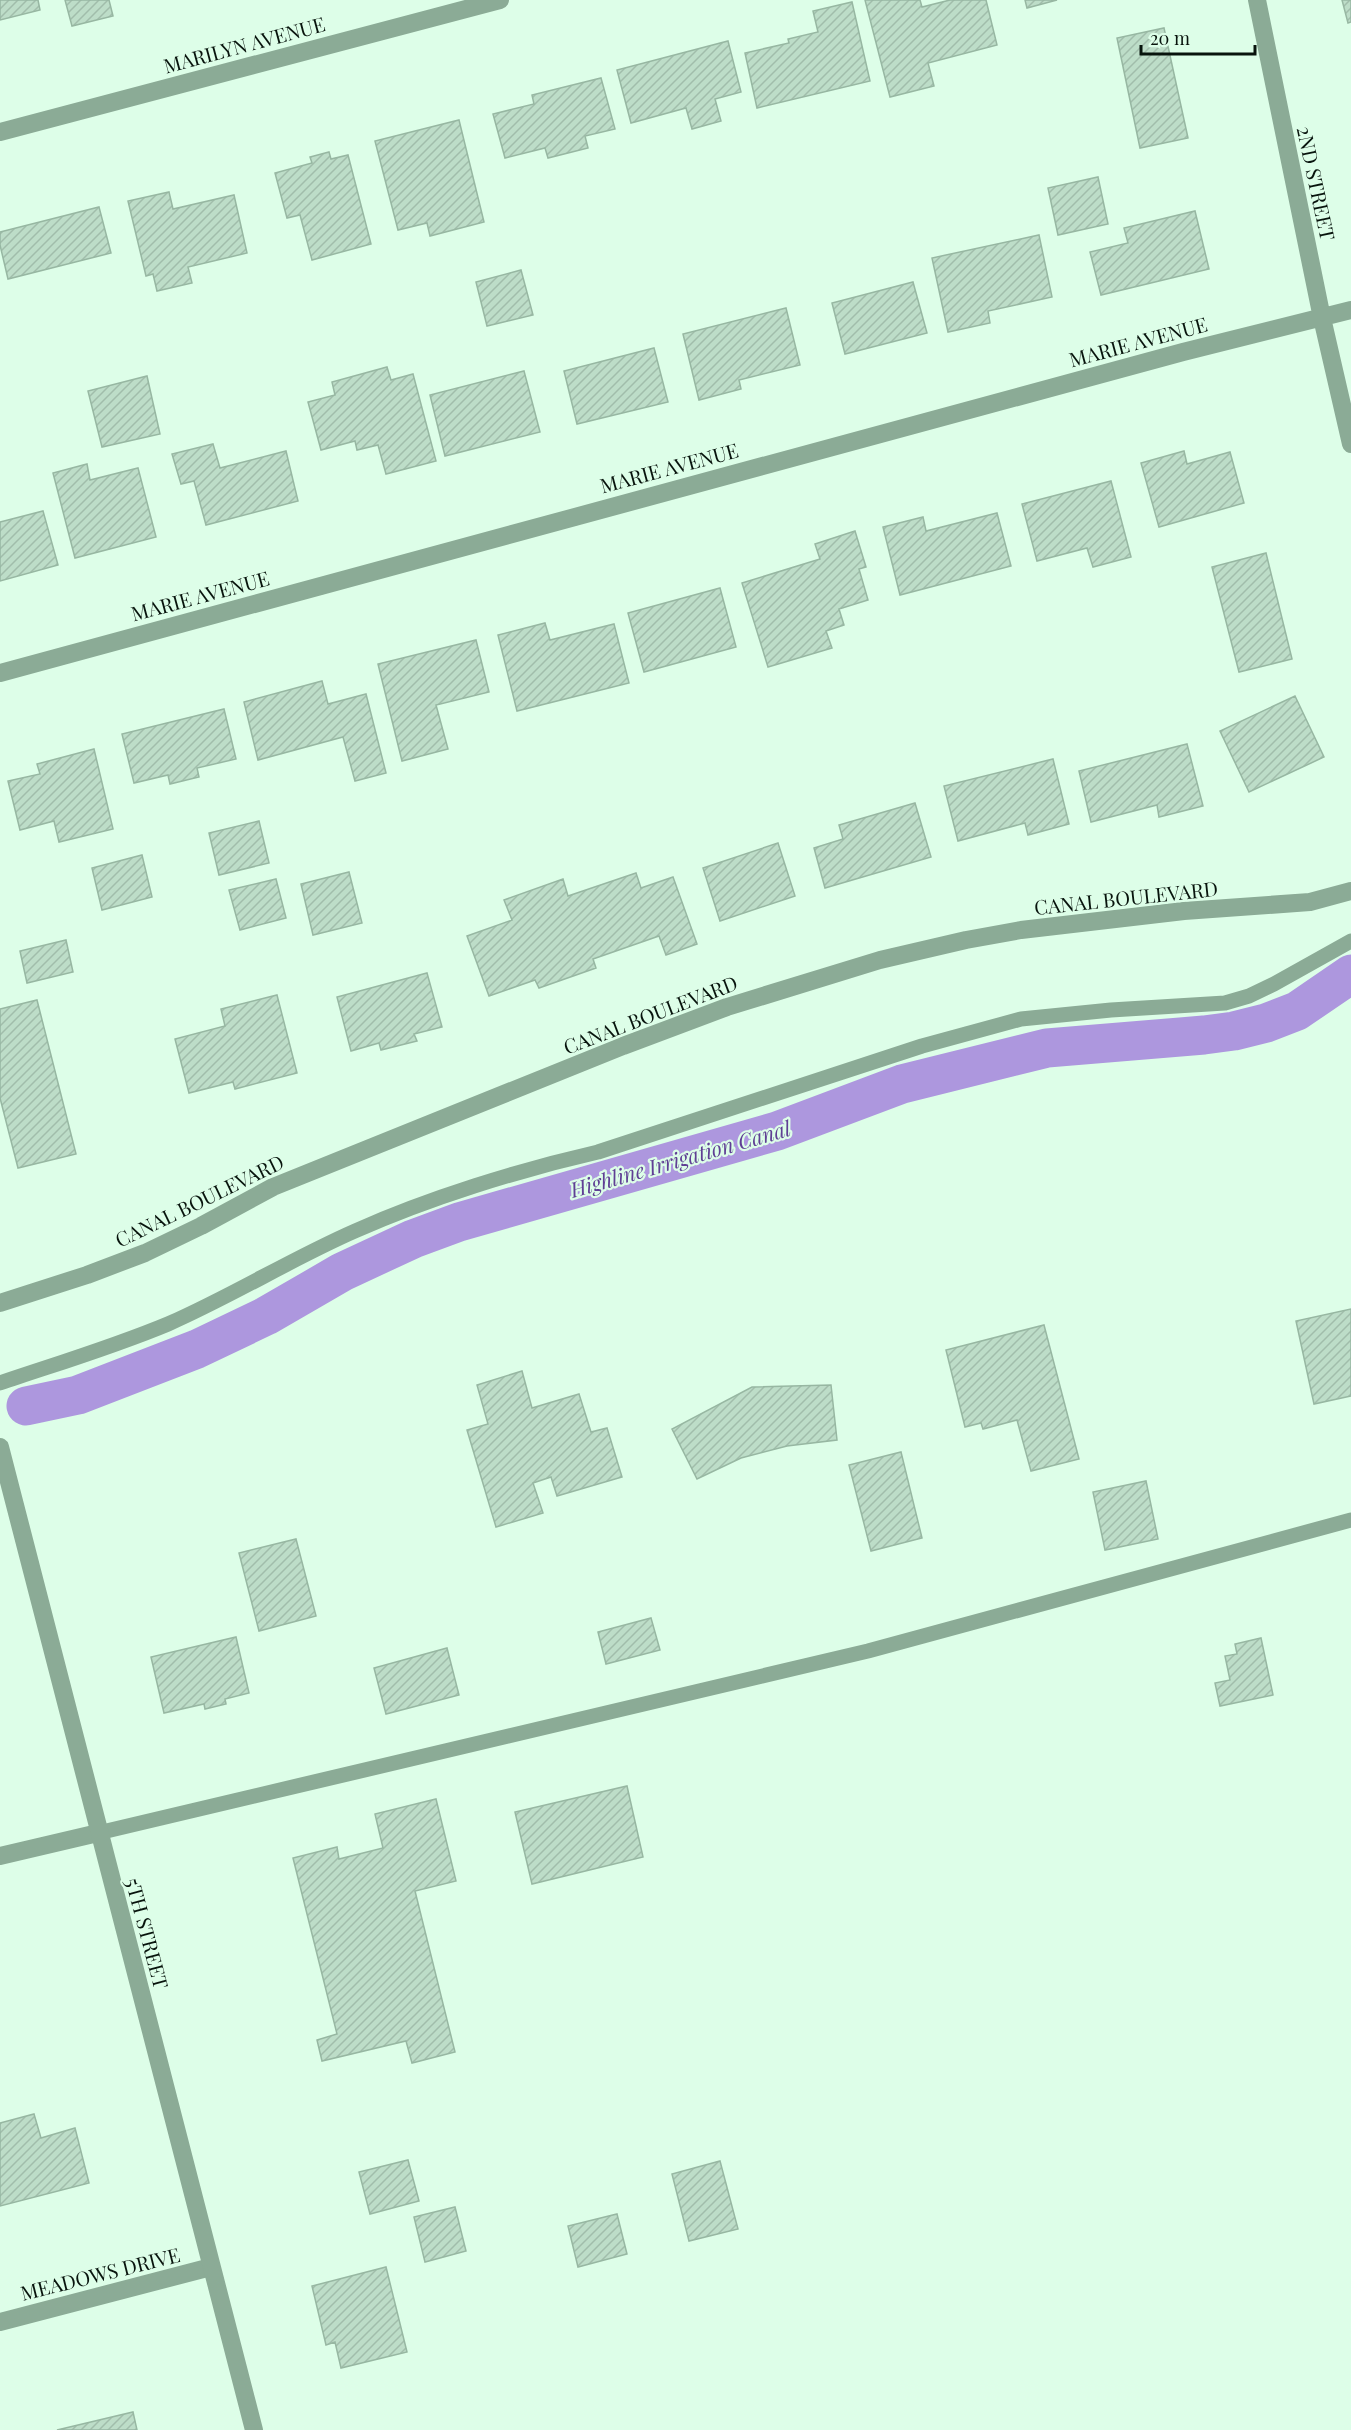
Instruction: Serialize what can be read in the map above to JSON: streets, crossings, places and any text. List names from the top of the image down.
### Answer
{
  "streets": {
    "street": [
      "MARILYN AVENUE",
      "2ND STREET",
      "MARIE AVENUE",
      "CANAL BOULEVARD",
      "5TH STREET",
      "MEADOWS DRIVE"
    ]
  },
  "crossings": [
    ["2ND STREET", "MARIE AVENUE"],
    ["5TH STREET", "MEADOWS DRIVE"]
  ],
  "water": ["Highline Irrigation Canal"],
  "scale_bar": "20 m"
}
